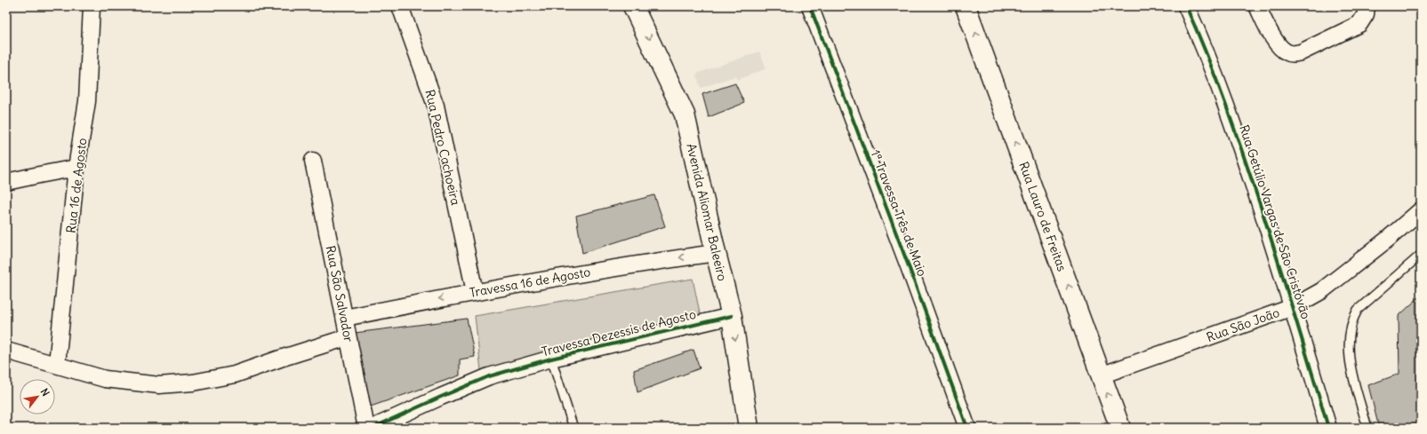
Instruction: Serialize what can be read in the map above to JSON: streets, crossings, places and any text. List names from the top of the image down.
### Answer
{
  "streets": {
    "main road": ["Avenida Aliomar Baleeiro", "Rua Lauro de Freitas"],
    "street": [
      "Rua Pedro Cachoeira",
      "Rua 16 de Agosto",
      "1ª Travessa Três de Maio",
      "Rua Getúlio Vargas de São Cristóvão",
      "Travessa 16 de Agosto",
      "Rua São Salvador",
      "Rua São João",
      "Travessa Dezessis de Agosto"
    ]
  },
  "crossings": [
    ["Rua Pedro Cachoeira", "Travessa 16 de Agosto"],
    ["Avenida Aliomar Baleeiro", "Travessa 16 de Agosto"],
    ["Avenida Aliomar Baleeiro", "Travessa Dezessis de Agosto"],
    ["Rua Lauro de Freitas", "Rua São João"],
    ["Rua Getúlio Vargas de São Cristóvão", "Rua São João"],
    ["Travessa 16 de Agosto", "Rua São Salvador"]
  ],
  "one_way": ["Avenida Aliomar Baleeiro", "Rua Lauro de Freitas", "Travessa 16 de Agosto"],
  "north": "top right"
}
